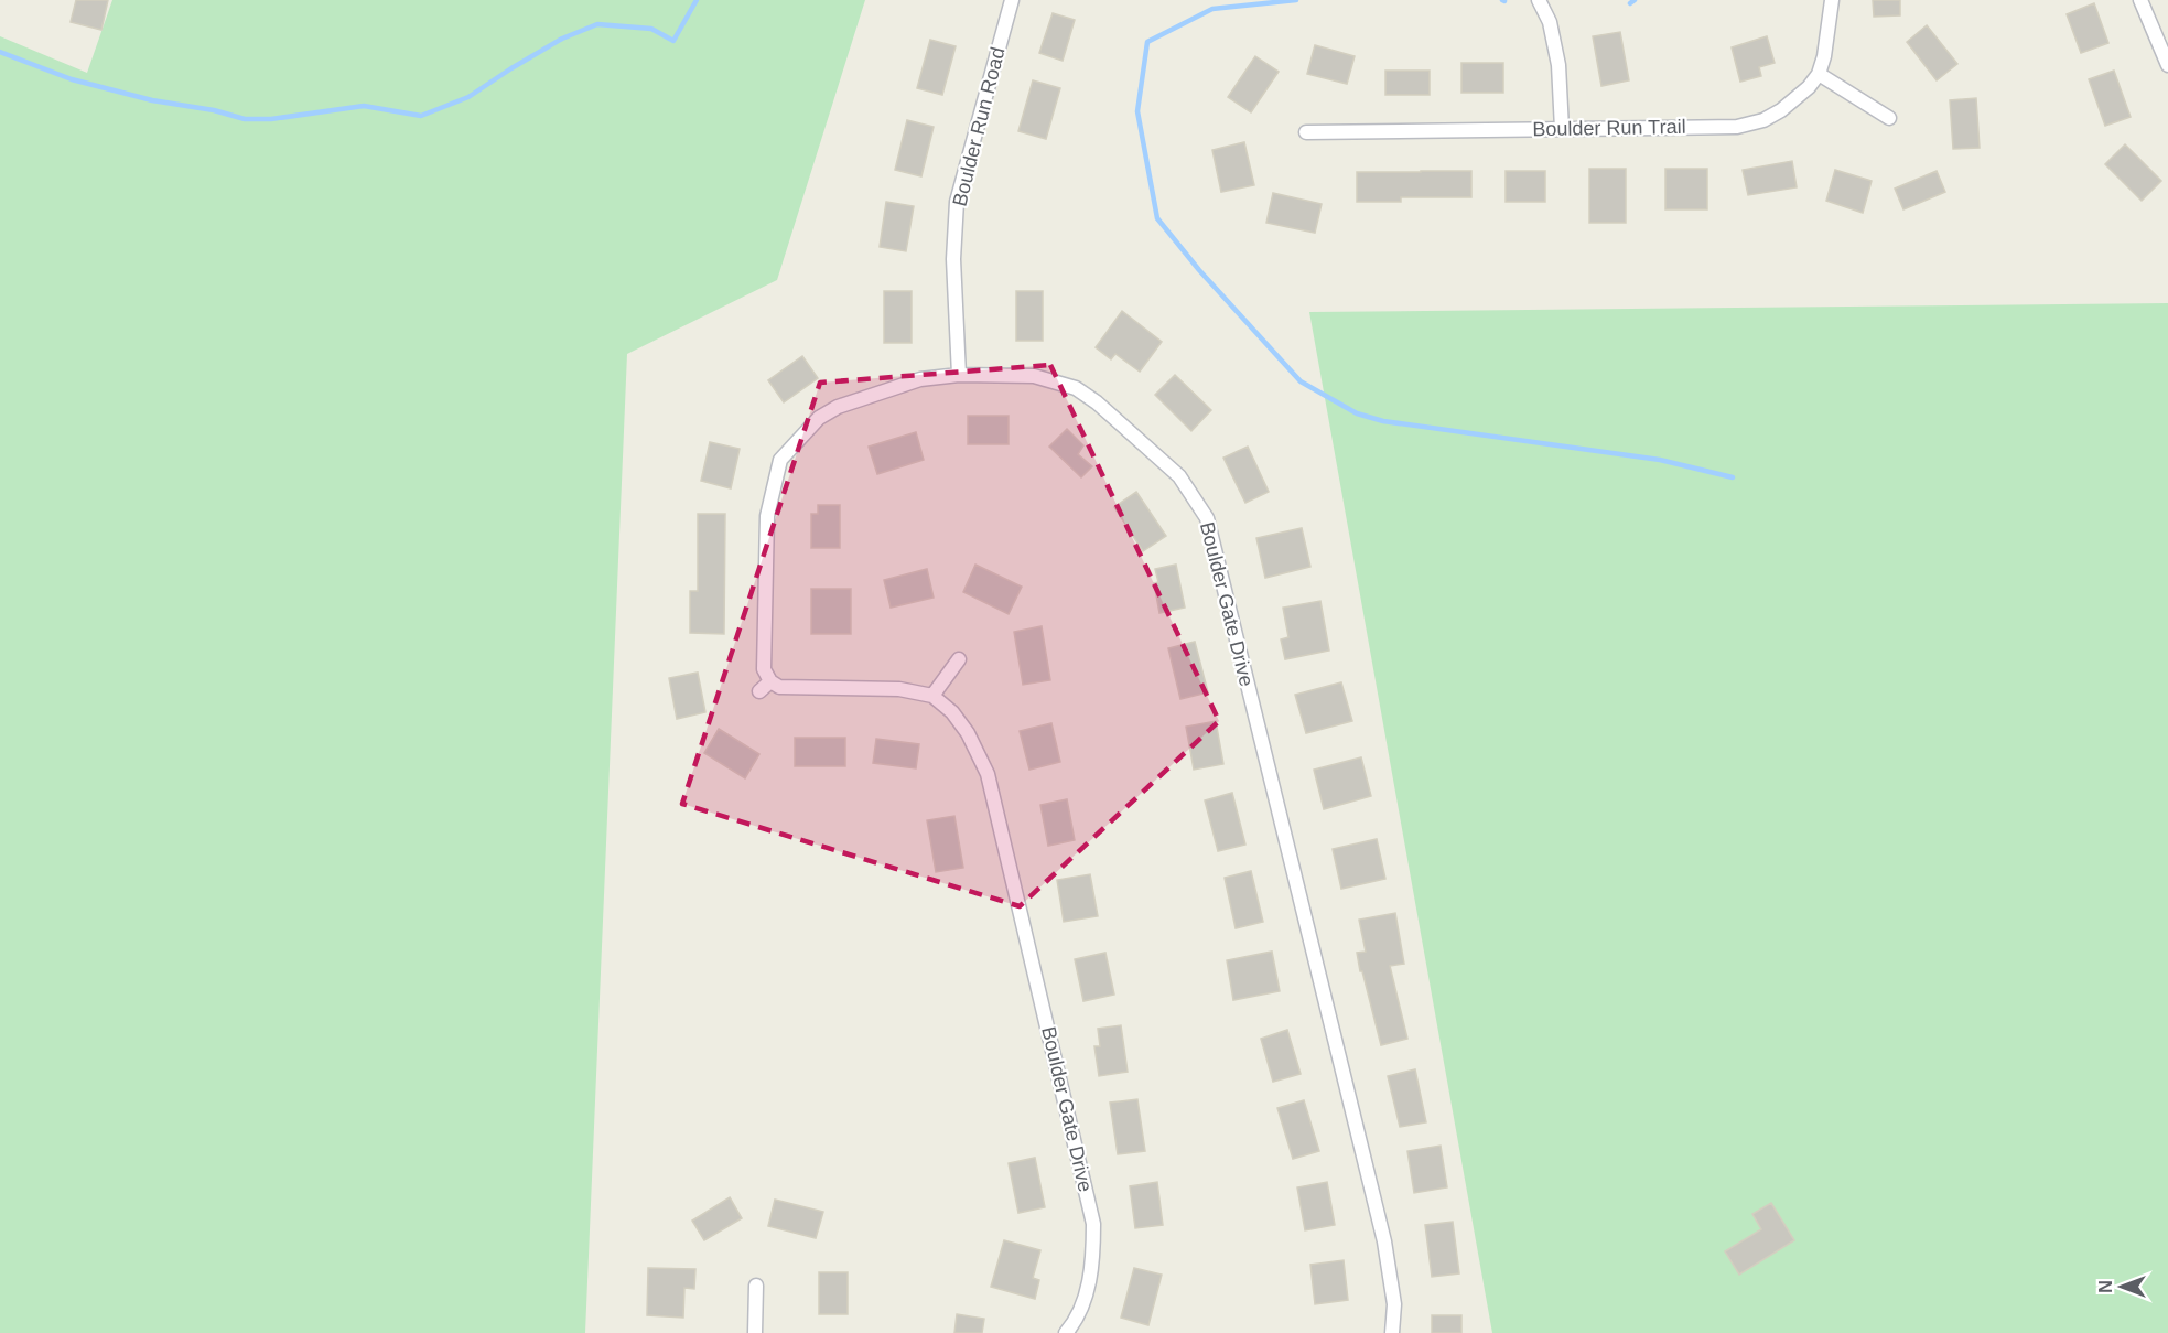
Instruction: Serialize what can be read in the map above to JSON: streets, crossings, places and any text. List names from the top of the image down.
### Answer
{
  "streets": {
    "street": ["Boulder Run Road", "Boulder Run Trail", "Boulder Gate Drive"]
  },
  "crossings": [
    ["Boulder Run Road", "Boulder Gate Drive"]
  ],
  "north": "left"
}
